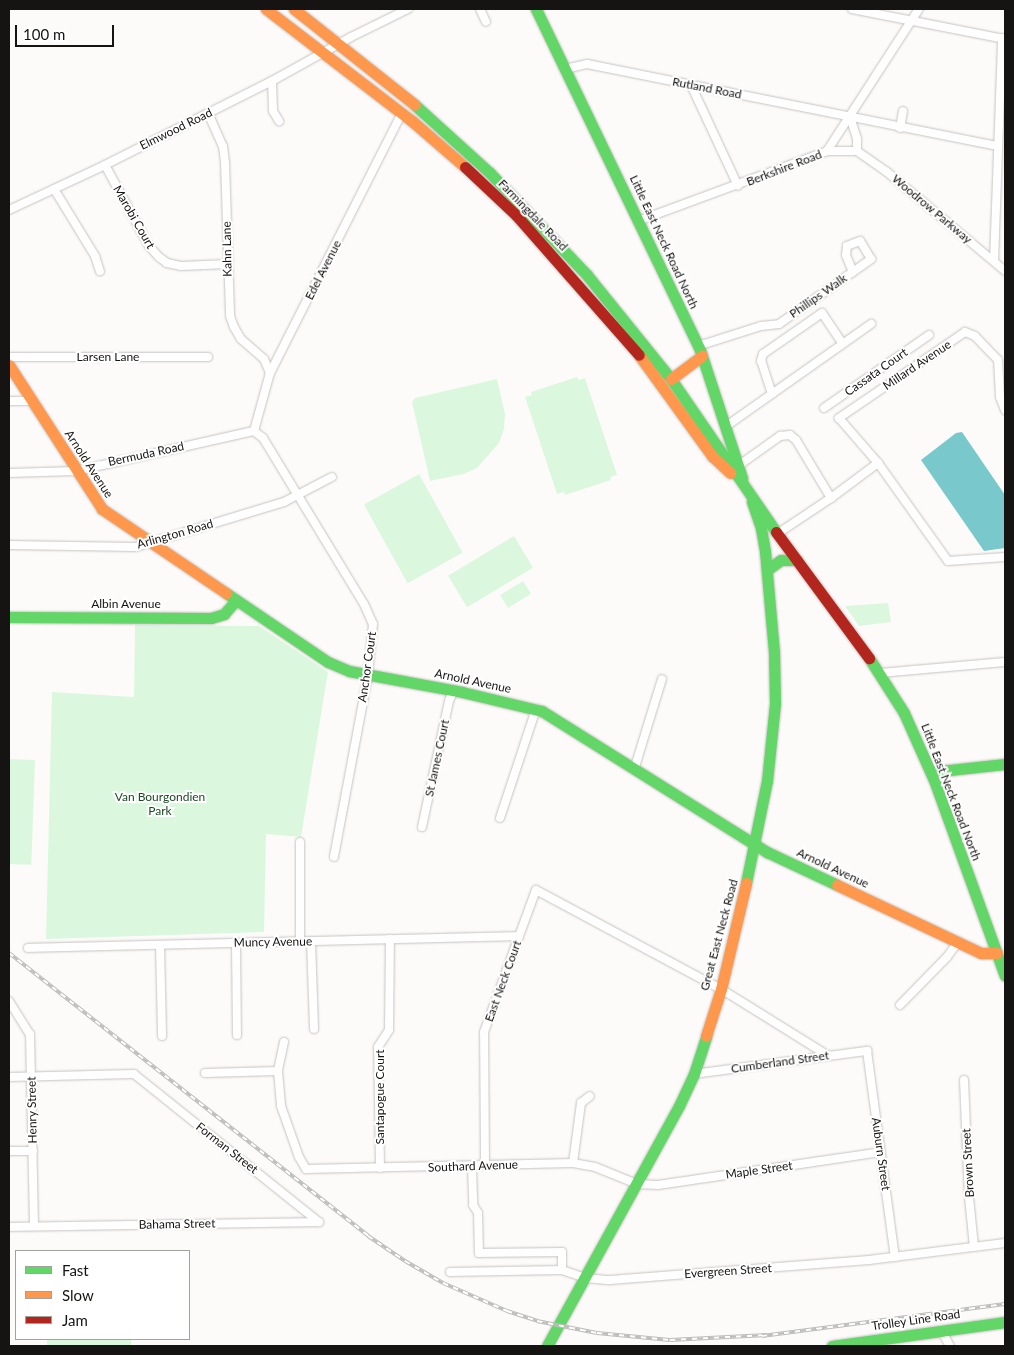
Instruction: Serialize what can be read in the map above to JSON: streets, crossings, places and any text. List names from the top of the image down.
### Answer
{
  "streets": {
    "main road": [
      "Farmingdale Road",
      "Little East Neck Road North",
      "Arnold Avenue",
      "Albin Avenue",
      "Great East Neck Road",
      "Trolley Line Road"
    ],
    "street": [
      "Rutland Road",
      "Elmwood Road",
      "Berkshire Road",
      "Woodrow Parkway",
      "Marobi Court",
      "Kahn Lane",
      "Edel Avenue",
      "Phillips Walk",
      "Larsen Lane",
      "Millard Avenue",
      "Cassata Court",
      "Bermuda Road",
      "Arlington Road",
      "Anchor Court",
      "St James Court",
      "Muncy Avenue",
      "East Neck Court",
      "Cumberland Street",
      "Santapogue Court",
      "Henry Street",
      "Forman Street",
      "Auburn Street",
      "Brown Street",
      "Southard Avenue",
      "Maple Street",
      "Bahama Street",
      "Evergreen Street"
    ]
  },
  "crossings": [
    ["Rutland Road", "Berkshire Road"],
    ["Rutland Road", "Little East Neck Road North"],
    ["Elmwood Road", "Farmingdale Road"],
    ["Elmwood Road", "Marobi Court"],
    ["Elmwood Road", "Kahn Lane"],
    ["Berkshire Road", "Little East Neck Road North"],
    ["Farmingdale Road", "Little East Neck Road North"],
    ["Farmingdale Road", "Edel Avenue"],
    ["Farmingdale Road", "Great East Neck Road"],
    ["Marobi Court", "Kahn Lane"],
    ["Little East Neck Road North", "Phillips Walk"],
    ["Little East Neck Road North", "Arnold Avenue"],
    ["Little East Neck Road North", "Great East Neck Road"],
    ["Kahn Lane", "Edel Avenue"],
    ["Edel Avenue", "Bermuda Road"],
    ["Edel Avenue", "Anchor Court"],
    ["Bermuda Road", "Arnold Avenue"],
    ["Bermuda Road", "Anchor Court"],
    ["Arnold Avenue", "Arlington Road"],
    ["Arnold Avenue", "Albin Avenue"],
    ["Arnold Avenue", "Anchor Court"],
    ["Arnold Avenue", "St James Court"],
    ["Arnold Avenue", "Great East Neck Road"],
    ["Arlington Road", "Anchor Court"],
    ["Great East Neck Road", "East Neck Court"],
    ["Great East Neck Road", "Cumberland Street"],
    ["Great East Neck Road", "Southard Avenue"],
    ["Great East Neck Road", "Maple Street"],
    ["Great East Neck Road", "Evergreen Street"],
    ["Muncy Avenue", "East Neck Court"],
    ["Muncy Avenue", "Santapogue Court"],
    ["East Neck Court", "Southard Avenue"],
    ["Cumberland Street", "Auburn Street"],
    ["Santapogue Court", "Southard Avenue"],
    ["Henry Street", "Forman Street"],
    ["Henry Street", "Bahama Street"],
    ["Forman Street", "Bahama Street"],
    ["Auburn Street", "Maple Street"],
    ["Auburn Street", "Evergreen Street"],
    ["Brown Street", "Evergreen Street"],
    ["Southard Avenue", "Maple Street"]
  ],
  "parks": ["Van Bourgondien Park"],
  "legend": ["Fast", "Slow", "Jam"],
  "scale_bar": "100 m"
}
